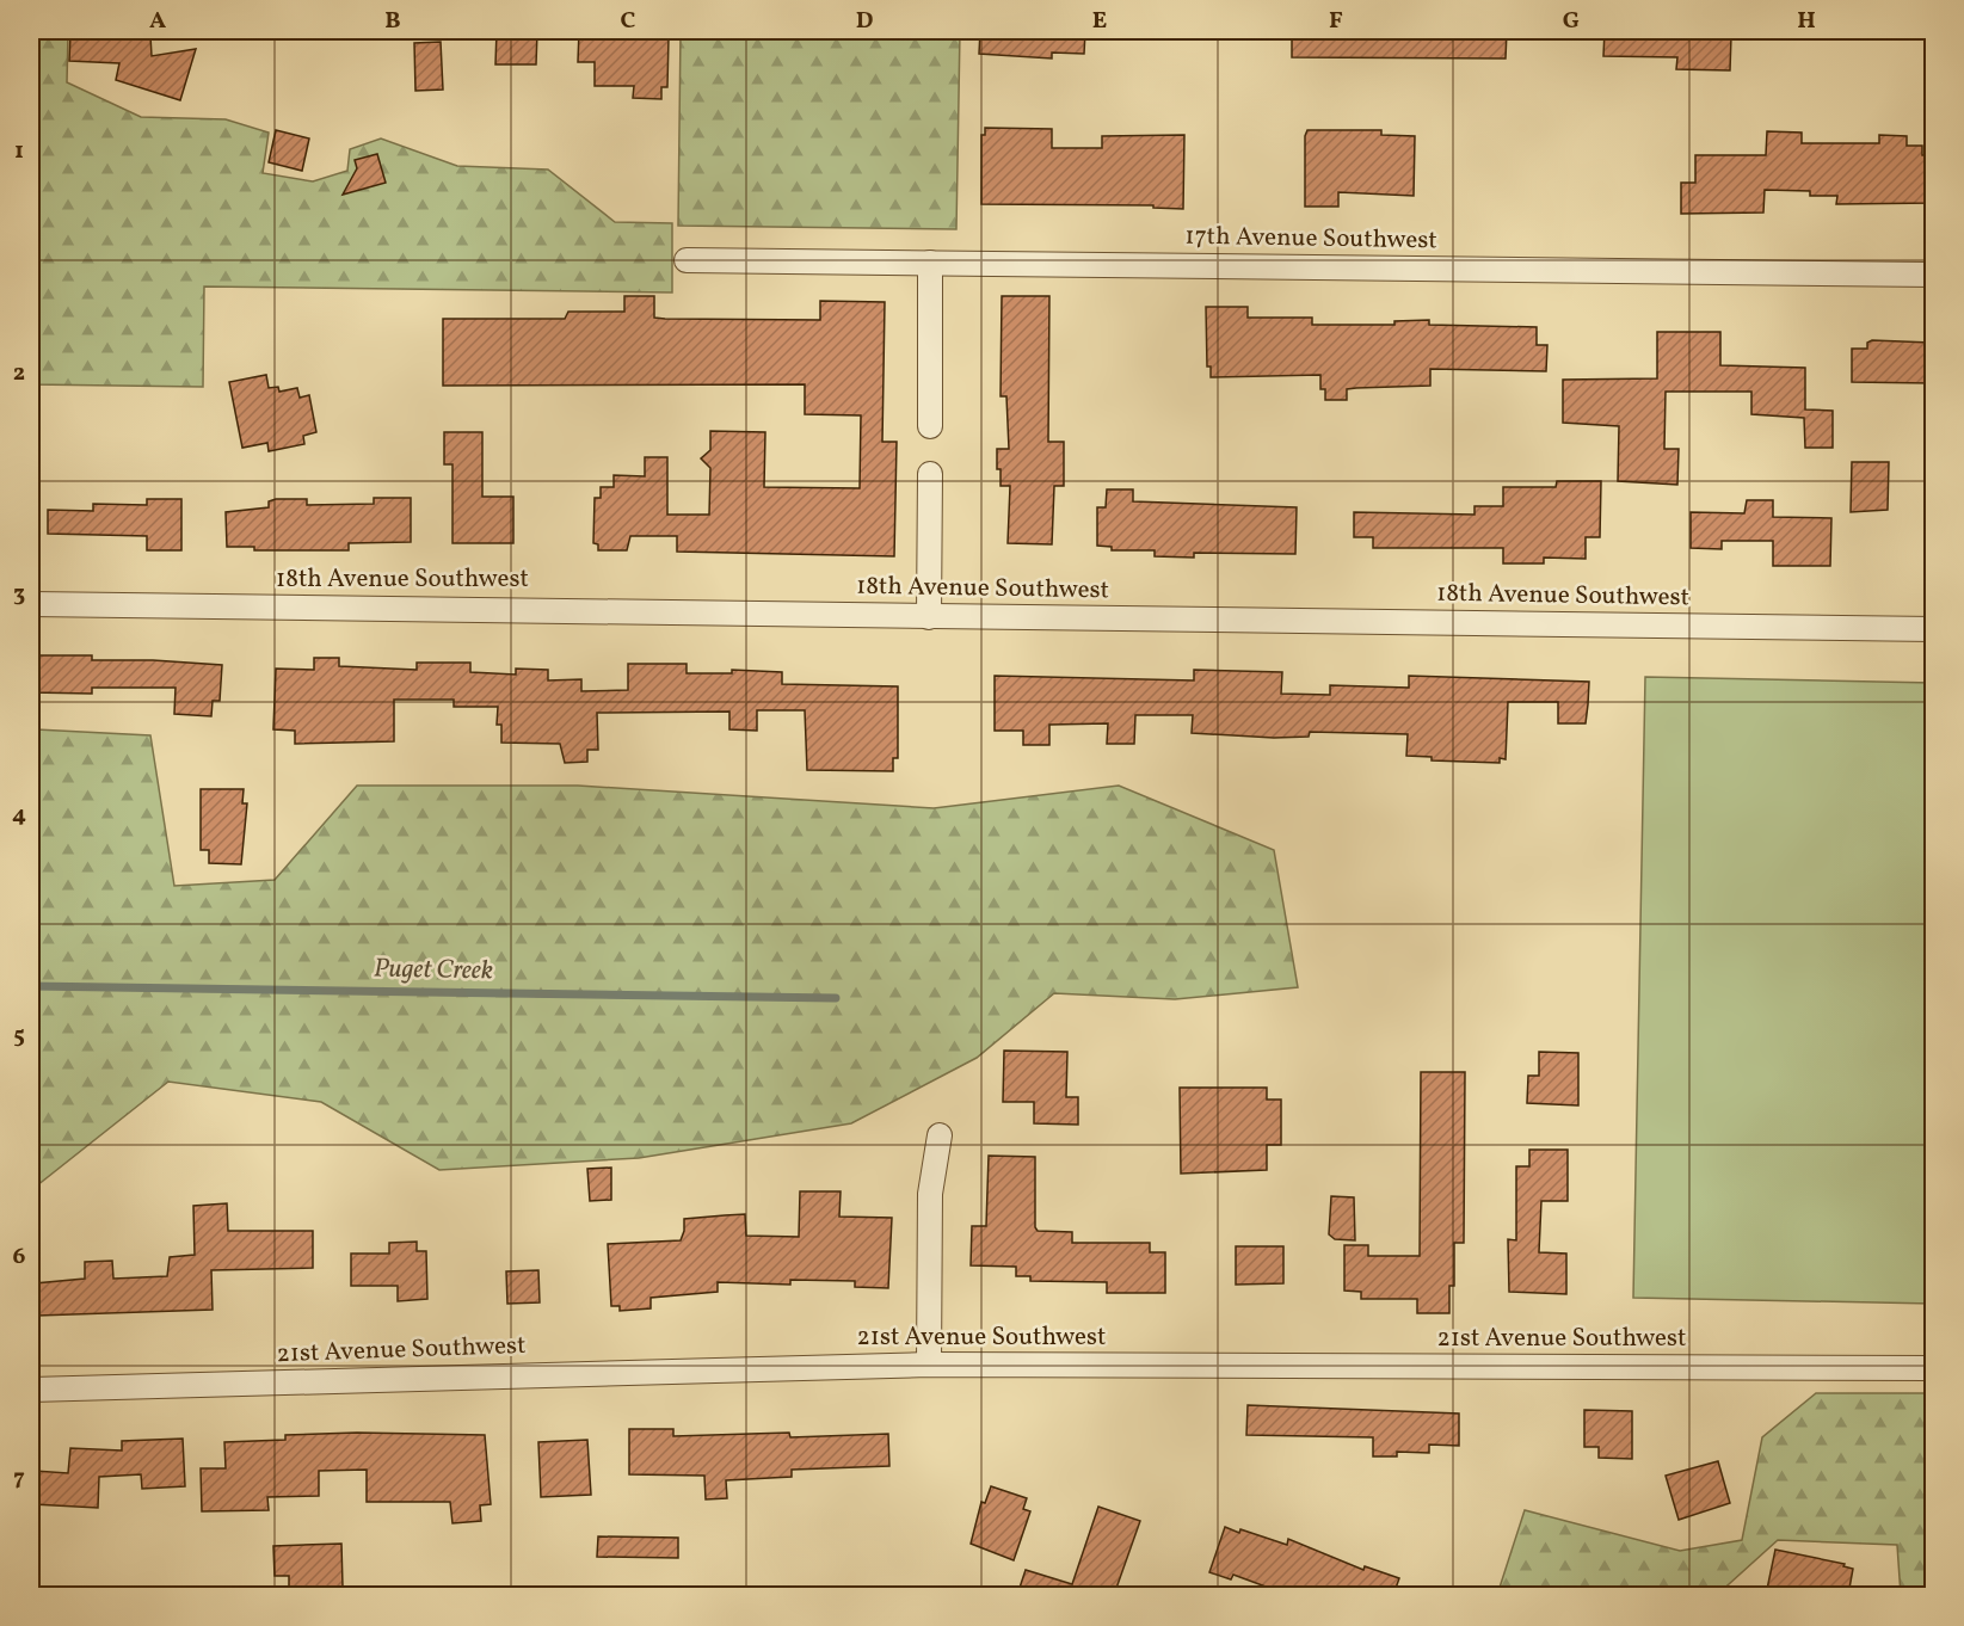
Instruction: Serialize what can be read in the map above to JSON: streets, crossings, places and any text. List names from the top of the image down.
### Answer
{
  "streets": {
    "street": ["17th Avenue Southwest", "18th Avenue Southwest", "21st Avenue Southwest"]
  },
  "water": ["Puget Creek"],
  "grid": {
    "columns": [
      "A",
      "B",
      "C",
      "D",
      "E",
      "F",
      "G",
      "H"
    ],
    "rows": [
      "1",
      "2",
      "3",
      "4",
      "5",
      "6",
      "7"
    ]
  }
}
